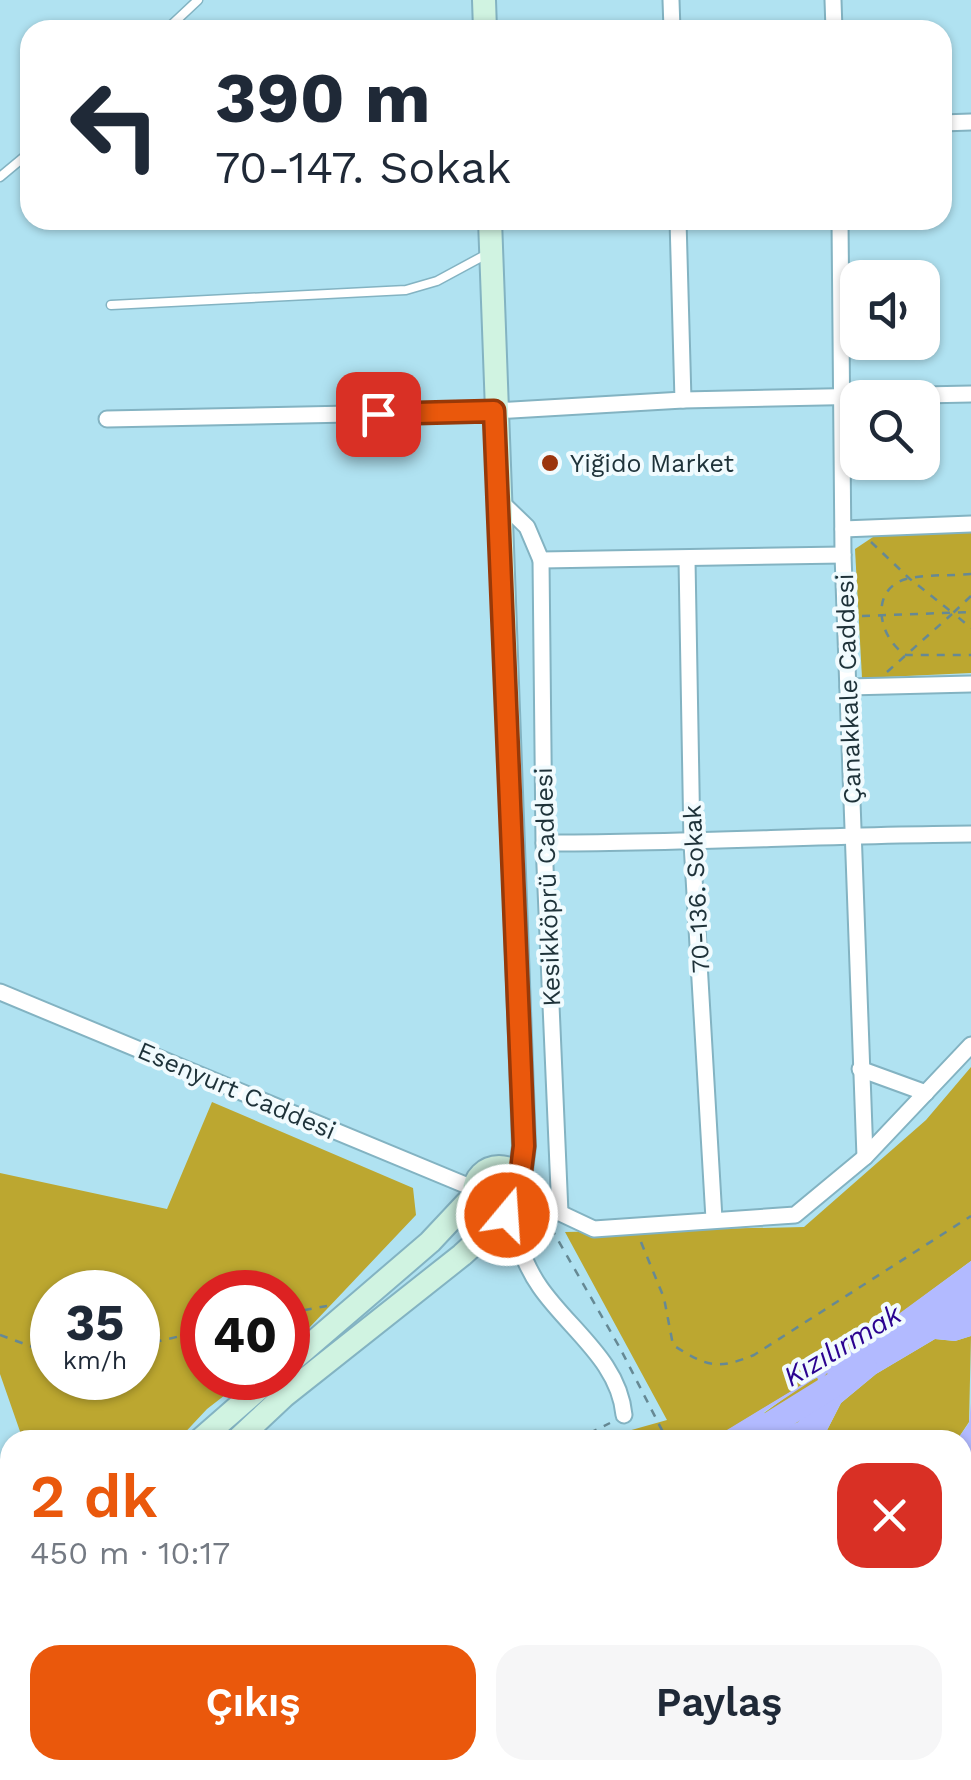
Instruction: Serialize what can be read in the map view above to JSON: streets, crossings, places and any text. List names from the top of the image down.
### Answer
{
  "streets": {
    "street": [
      "Çanakkale Caddesi",
      "Kesikköprü Caddesi",
      "70-136. Sokak",
      "Esenyurt Caddesi"
    ]
  },
  "crossings": [
    ["Kesikköprü Caddesi", "Esenyurt Caddesi"]
  ],
  "water": ["Kızılırmak"],
  "places": ["Yiğido Market"],
  "page": {
    "turn": ["390 m", "70-147. Sokak"],
    "speed": "35 km/h",
    "limit": "40",
    "heading": ["2 dk", "450 m · 10:17"],
    "buttons": ["Çıkış", "Paylaş"]
  }
}
